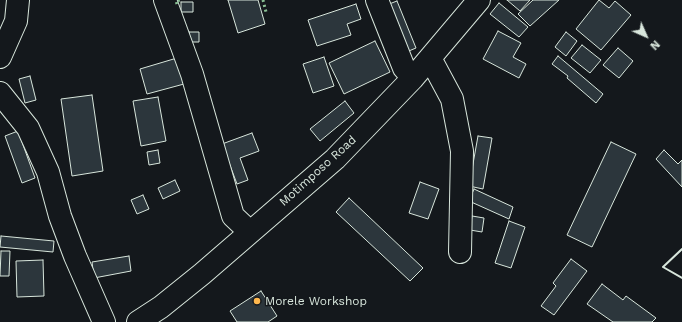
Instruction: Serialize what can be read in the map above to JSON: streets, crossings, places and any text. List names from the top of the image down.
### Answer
{
  "streets": {
    "street": ["Motimposo Road"]
  },
  "places": ["Morele Workshop"],
  "north": "bottom right"
}
